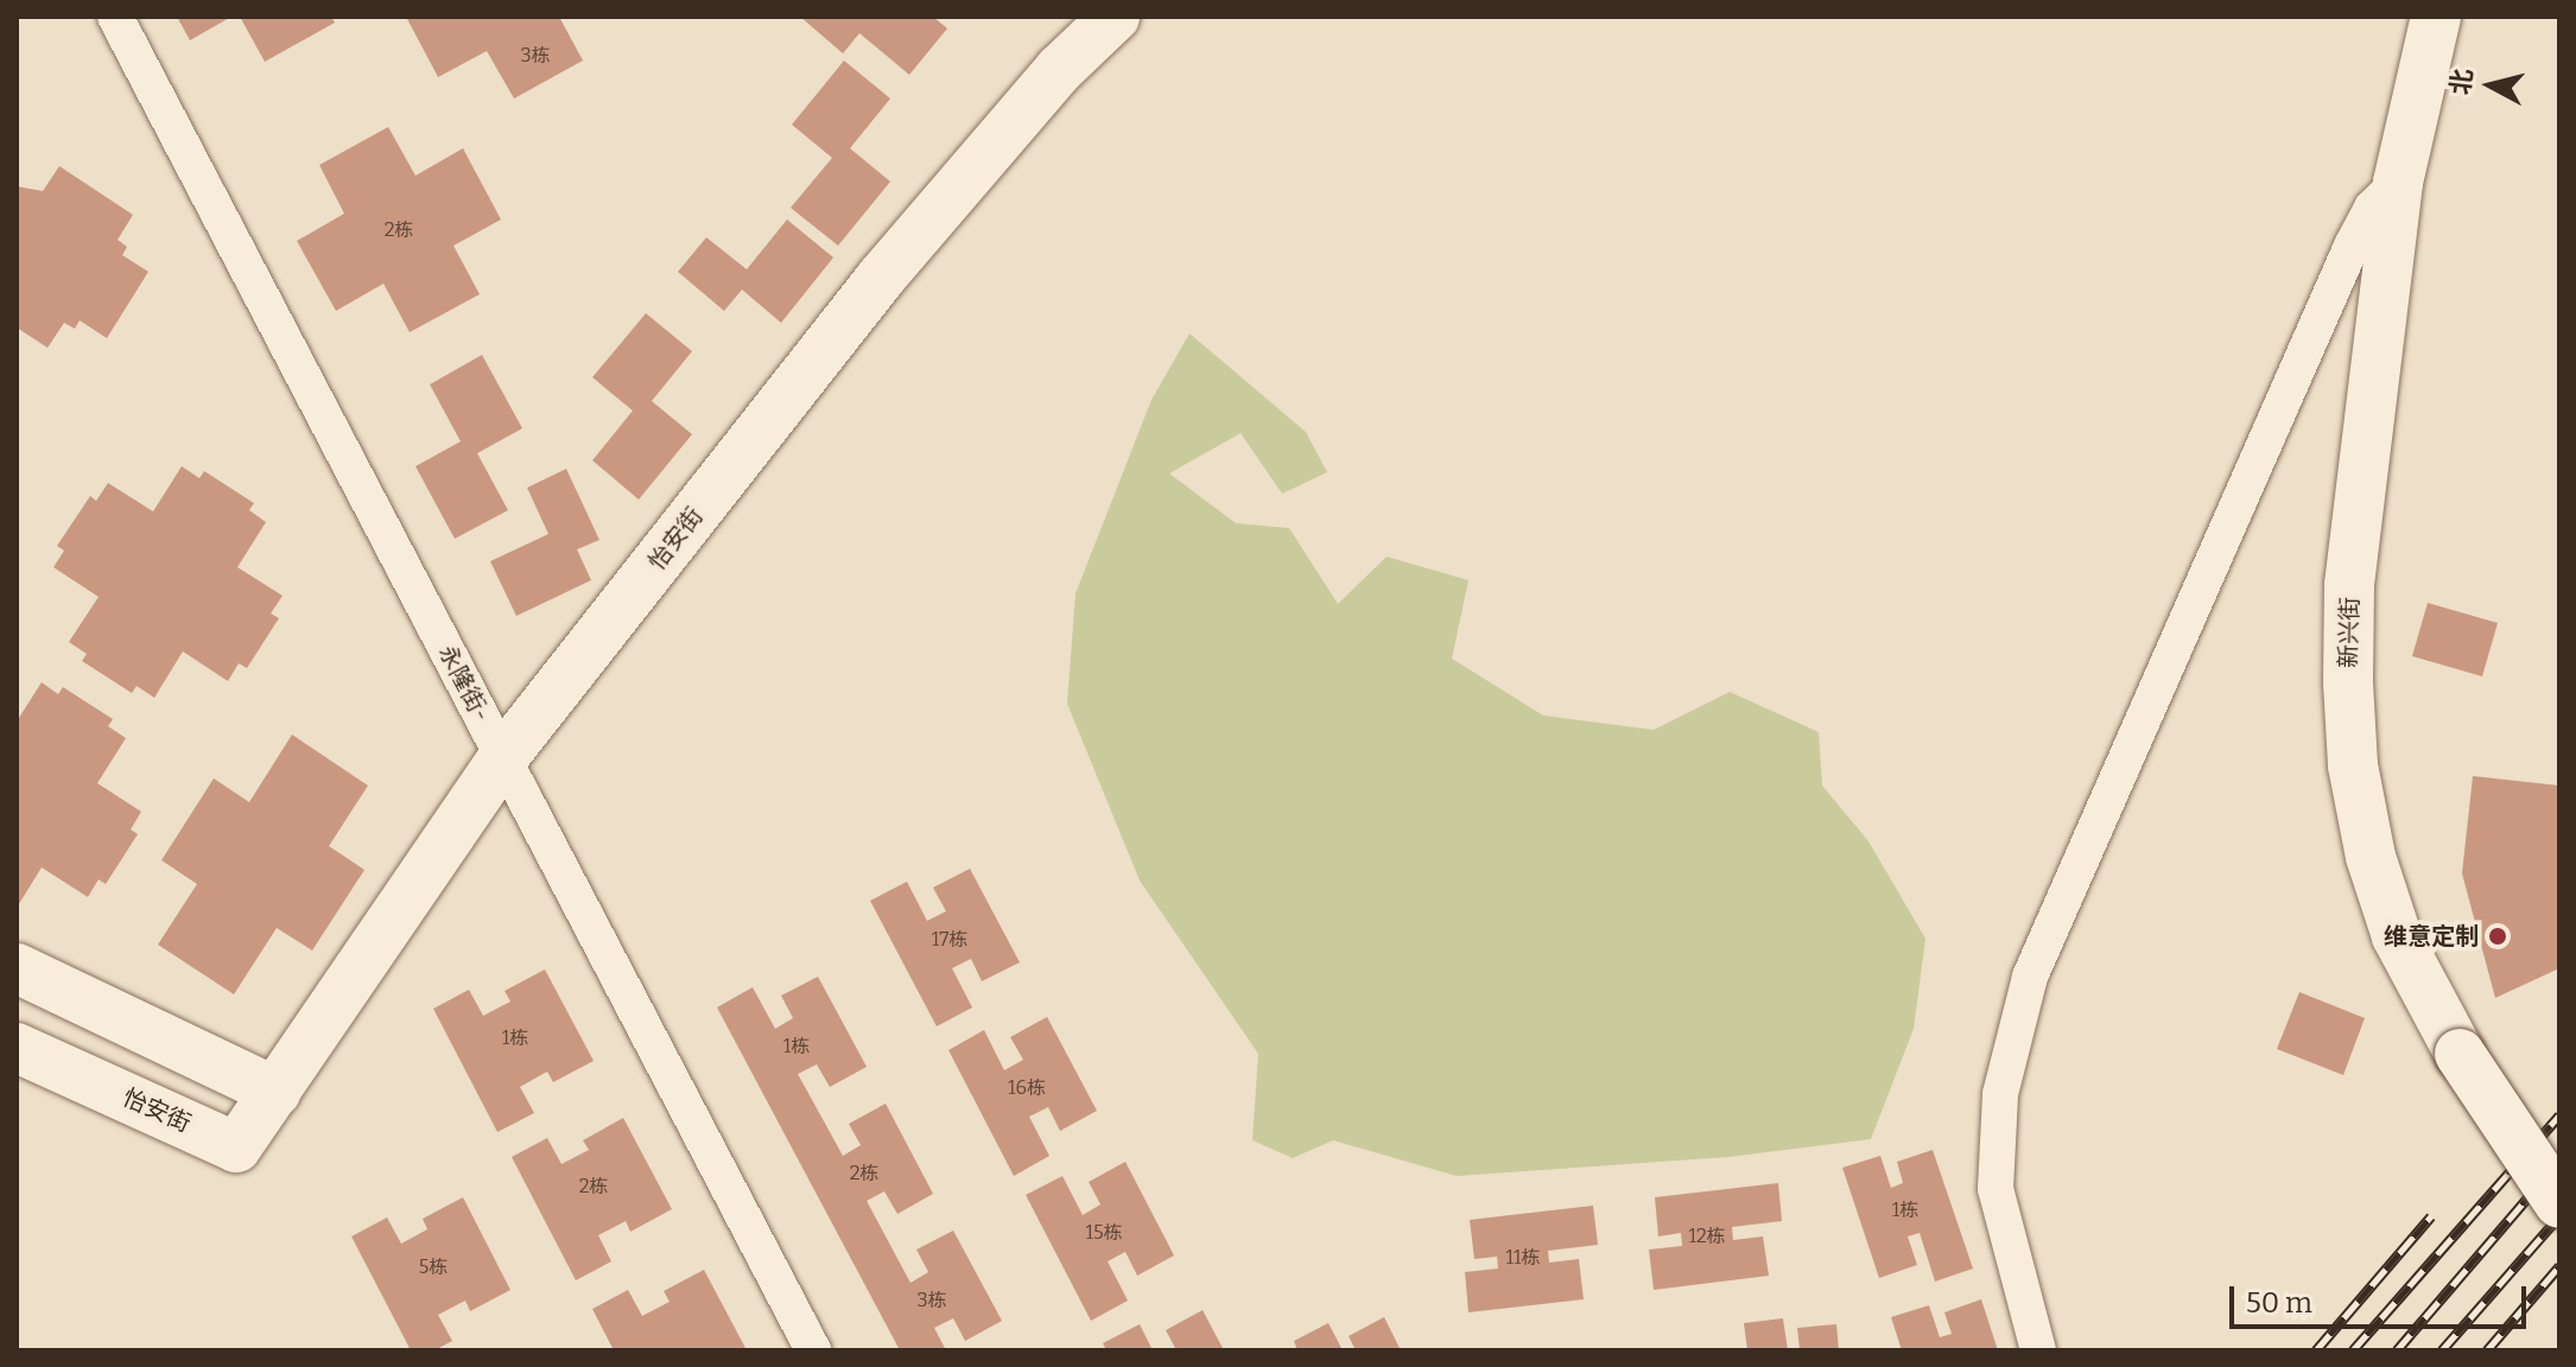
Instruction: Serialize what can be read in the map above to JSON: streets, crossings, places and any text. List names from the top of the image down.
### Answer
{
  "streets": {
    "street": ["怡安街", "新兴街", "永隆街-"]
  },
  "crossings": [
    ["怡安街", "永隆街-"]
  ],
  "places": ["维意定制"],
  "house_numbers": [
    "3栋",
    "2栋",
    "17栋",
    "1栋",
    "1栋",
    "16栋",
    "2栋",
    "2栋",
    "1栋",
    "15栋",
    "12栋",
    "11栋",
    "5栋",
    "3栋"
  ],
  "scale_bar": "50 m",
  "north": "left"
}
